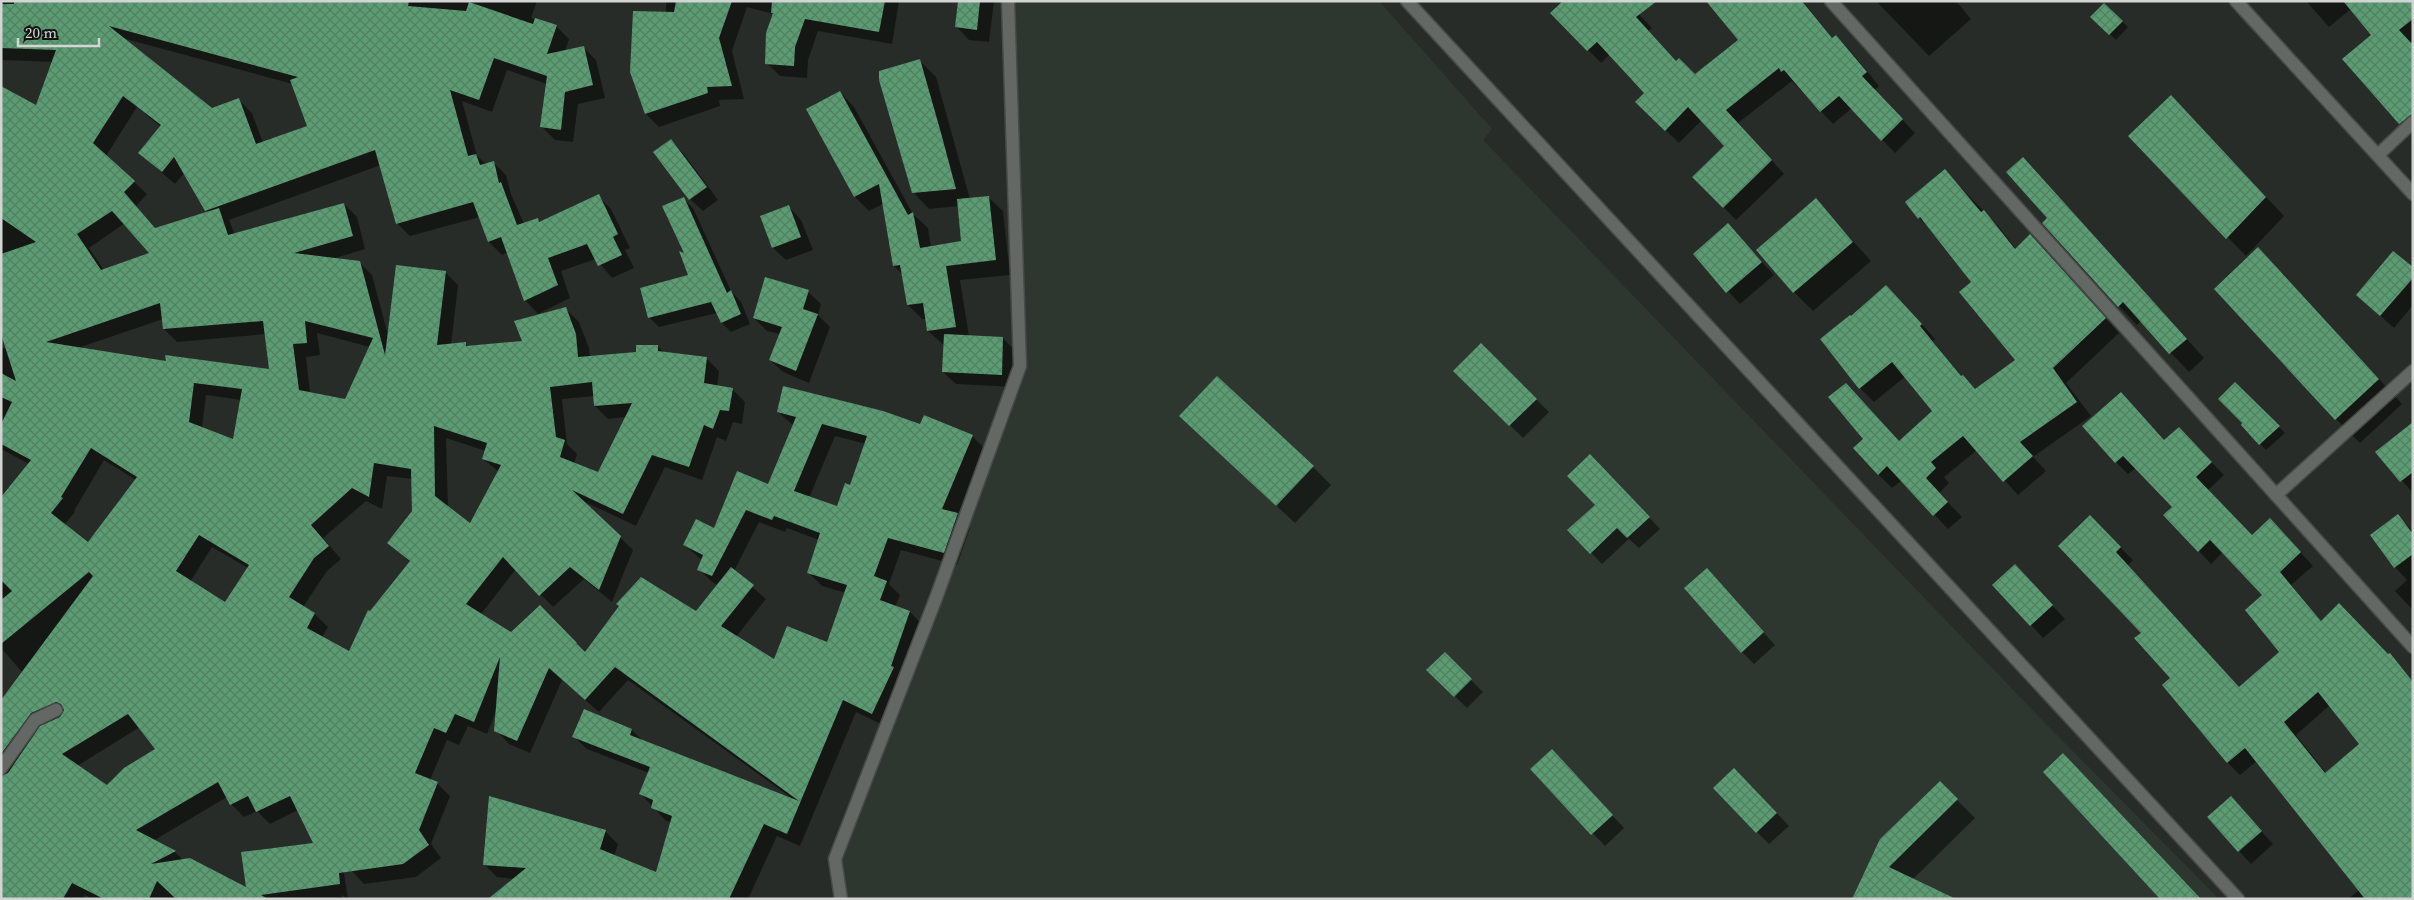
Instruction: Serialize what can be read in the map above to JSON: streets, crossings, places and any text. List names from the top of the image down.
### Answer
{
  "scale_bar": "20 m"
}
